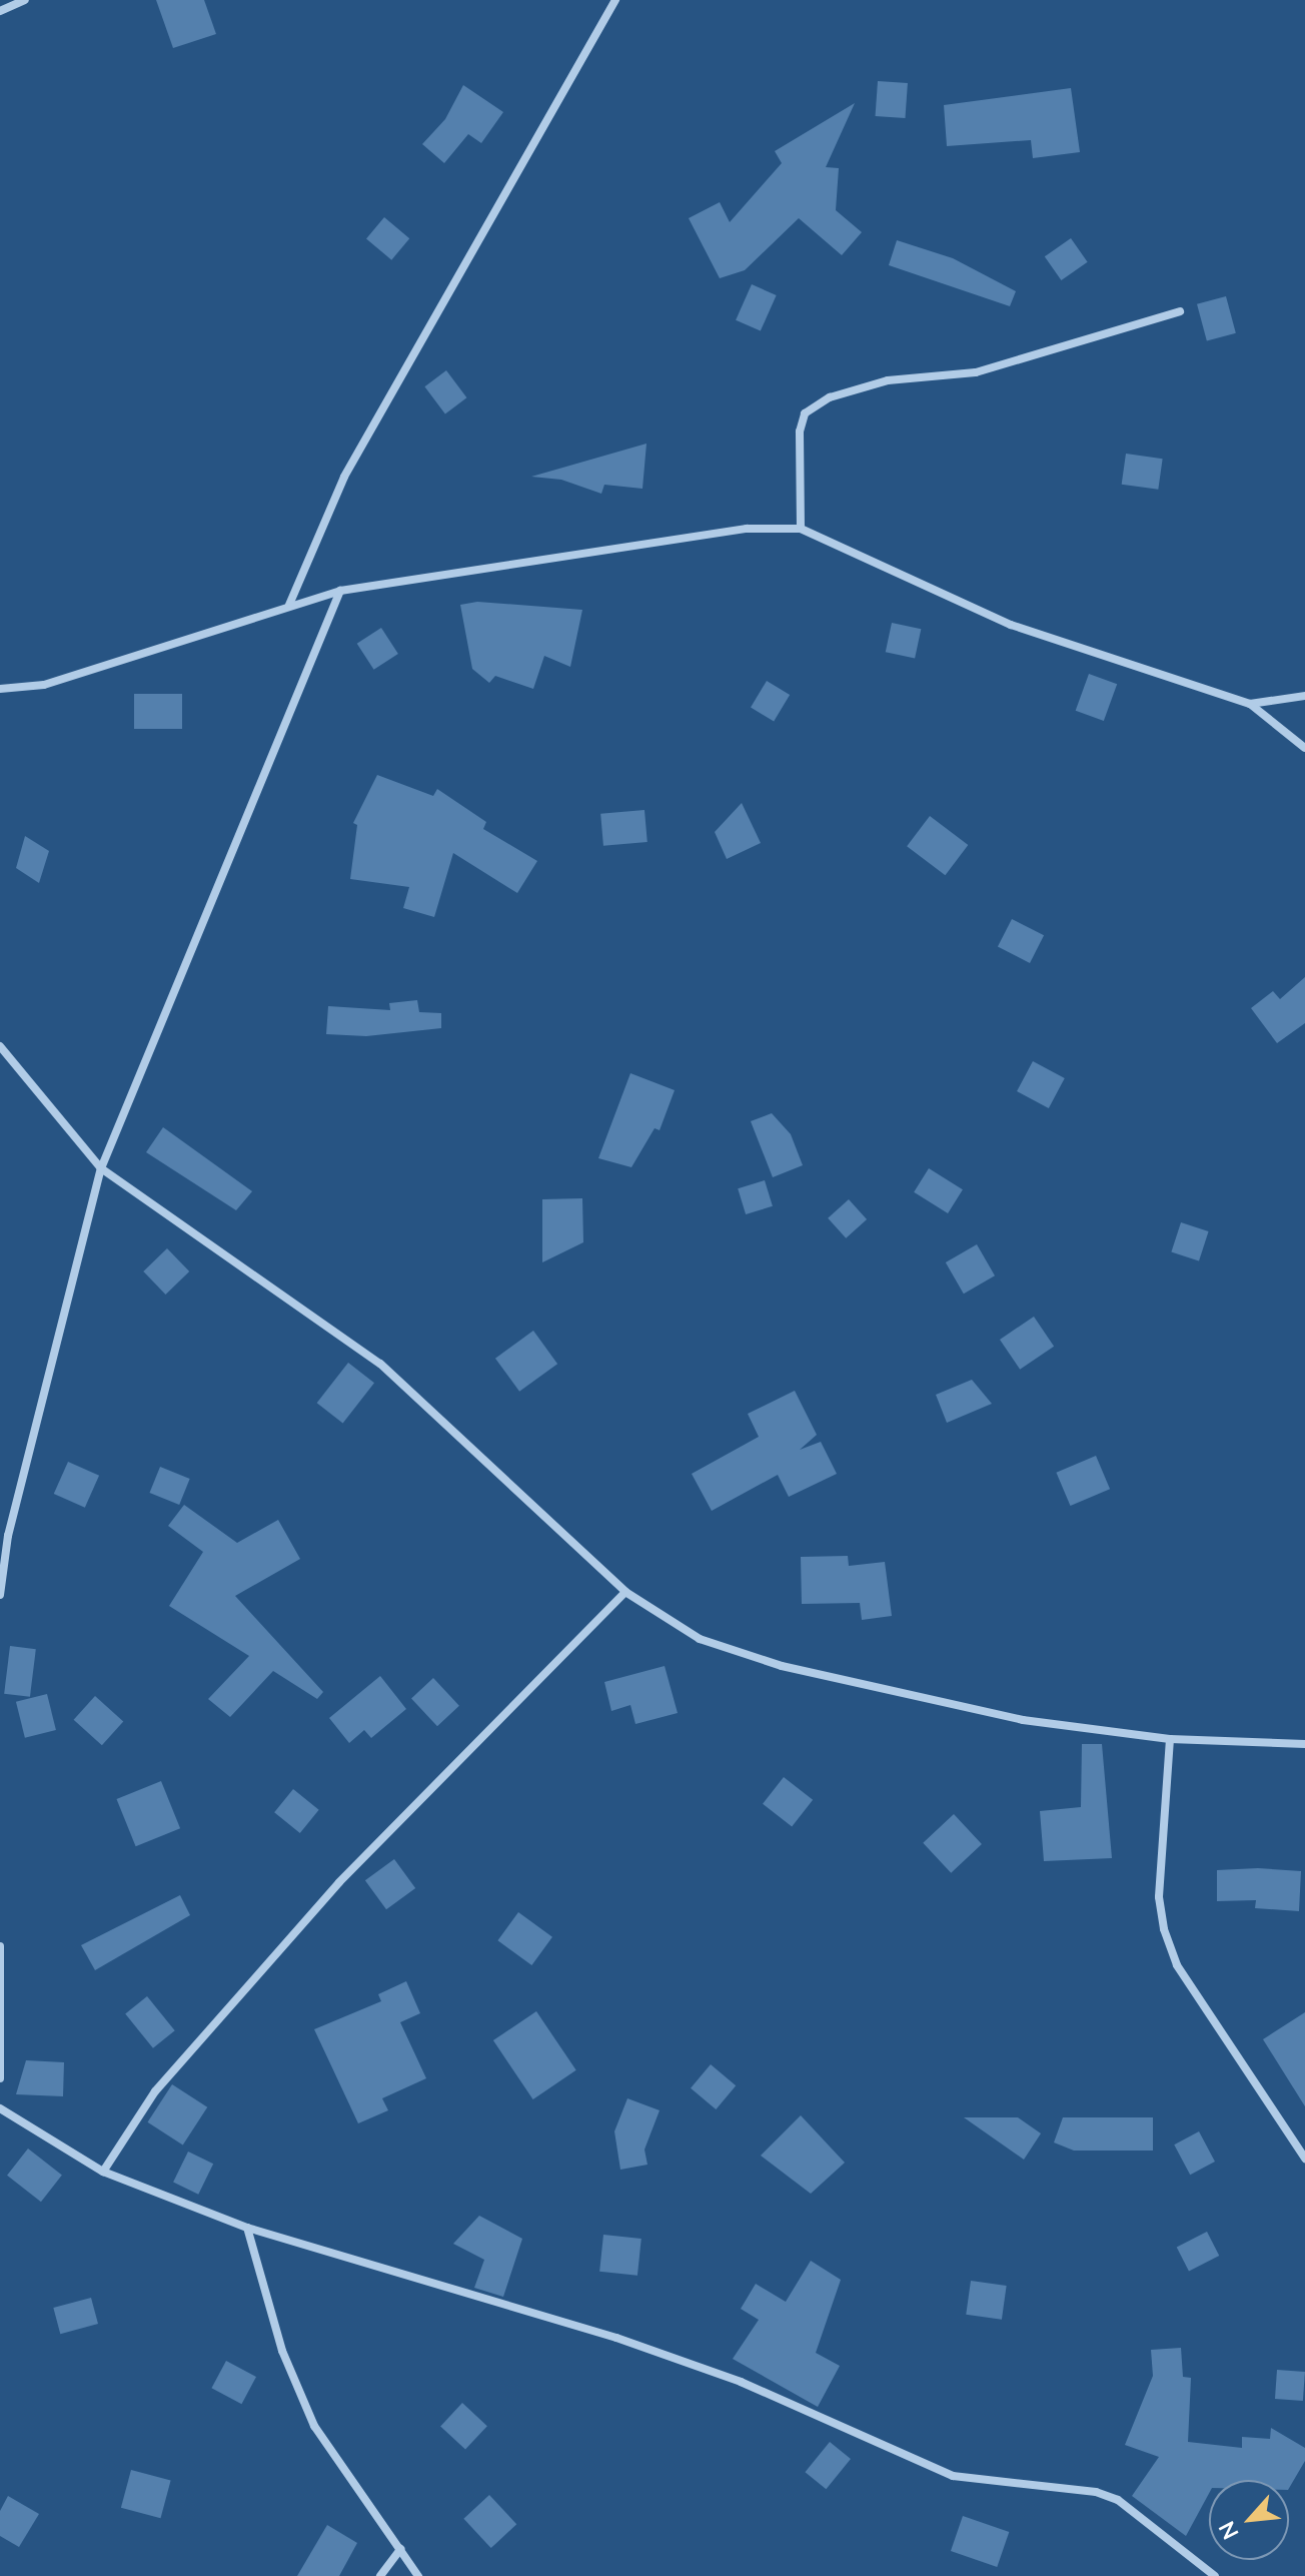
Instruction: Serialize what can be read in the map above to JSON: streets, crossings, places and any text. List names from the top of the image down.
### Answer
{
  "north": "bottom left"
}
